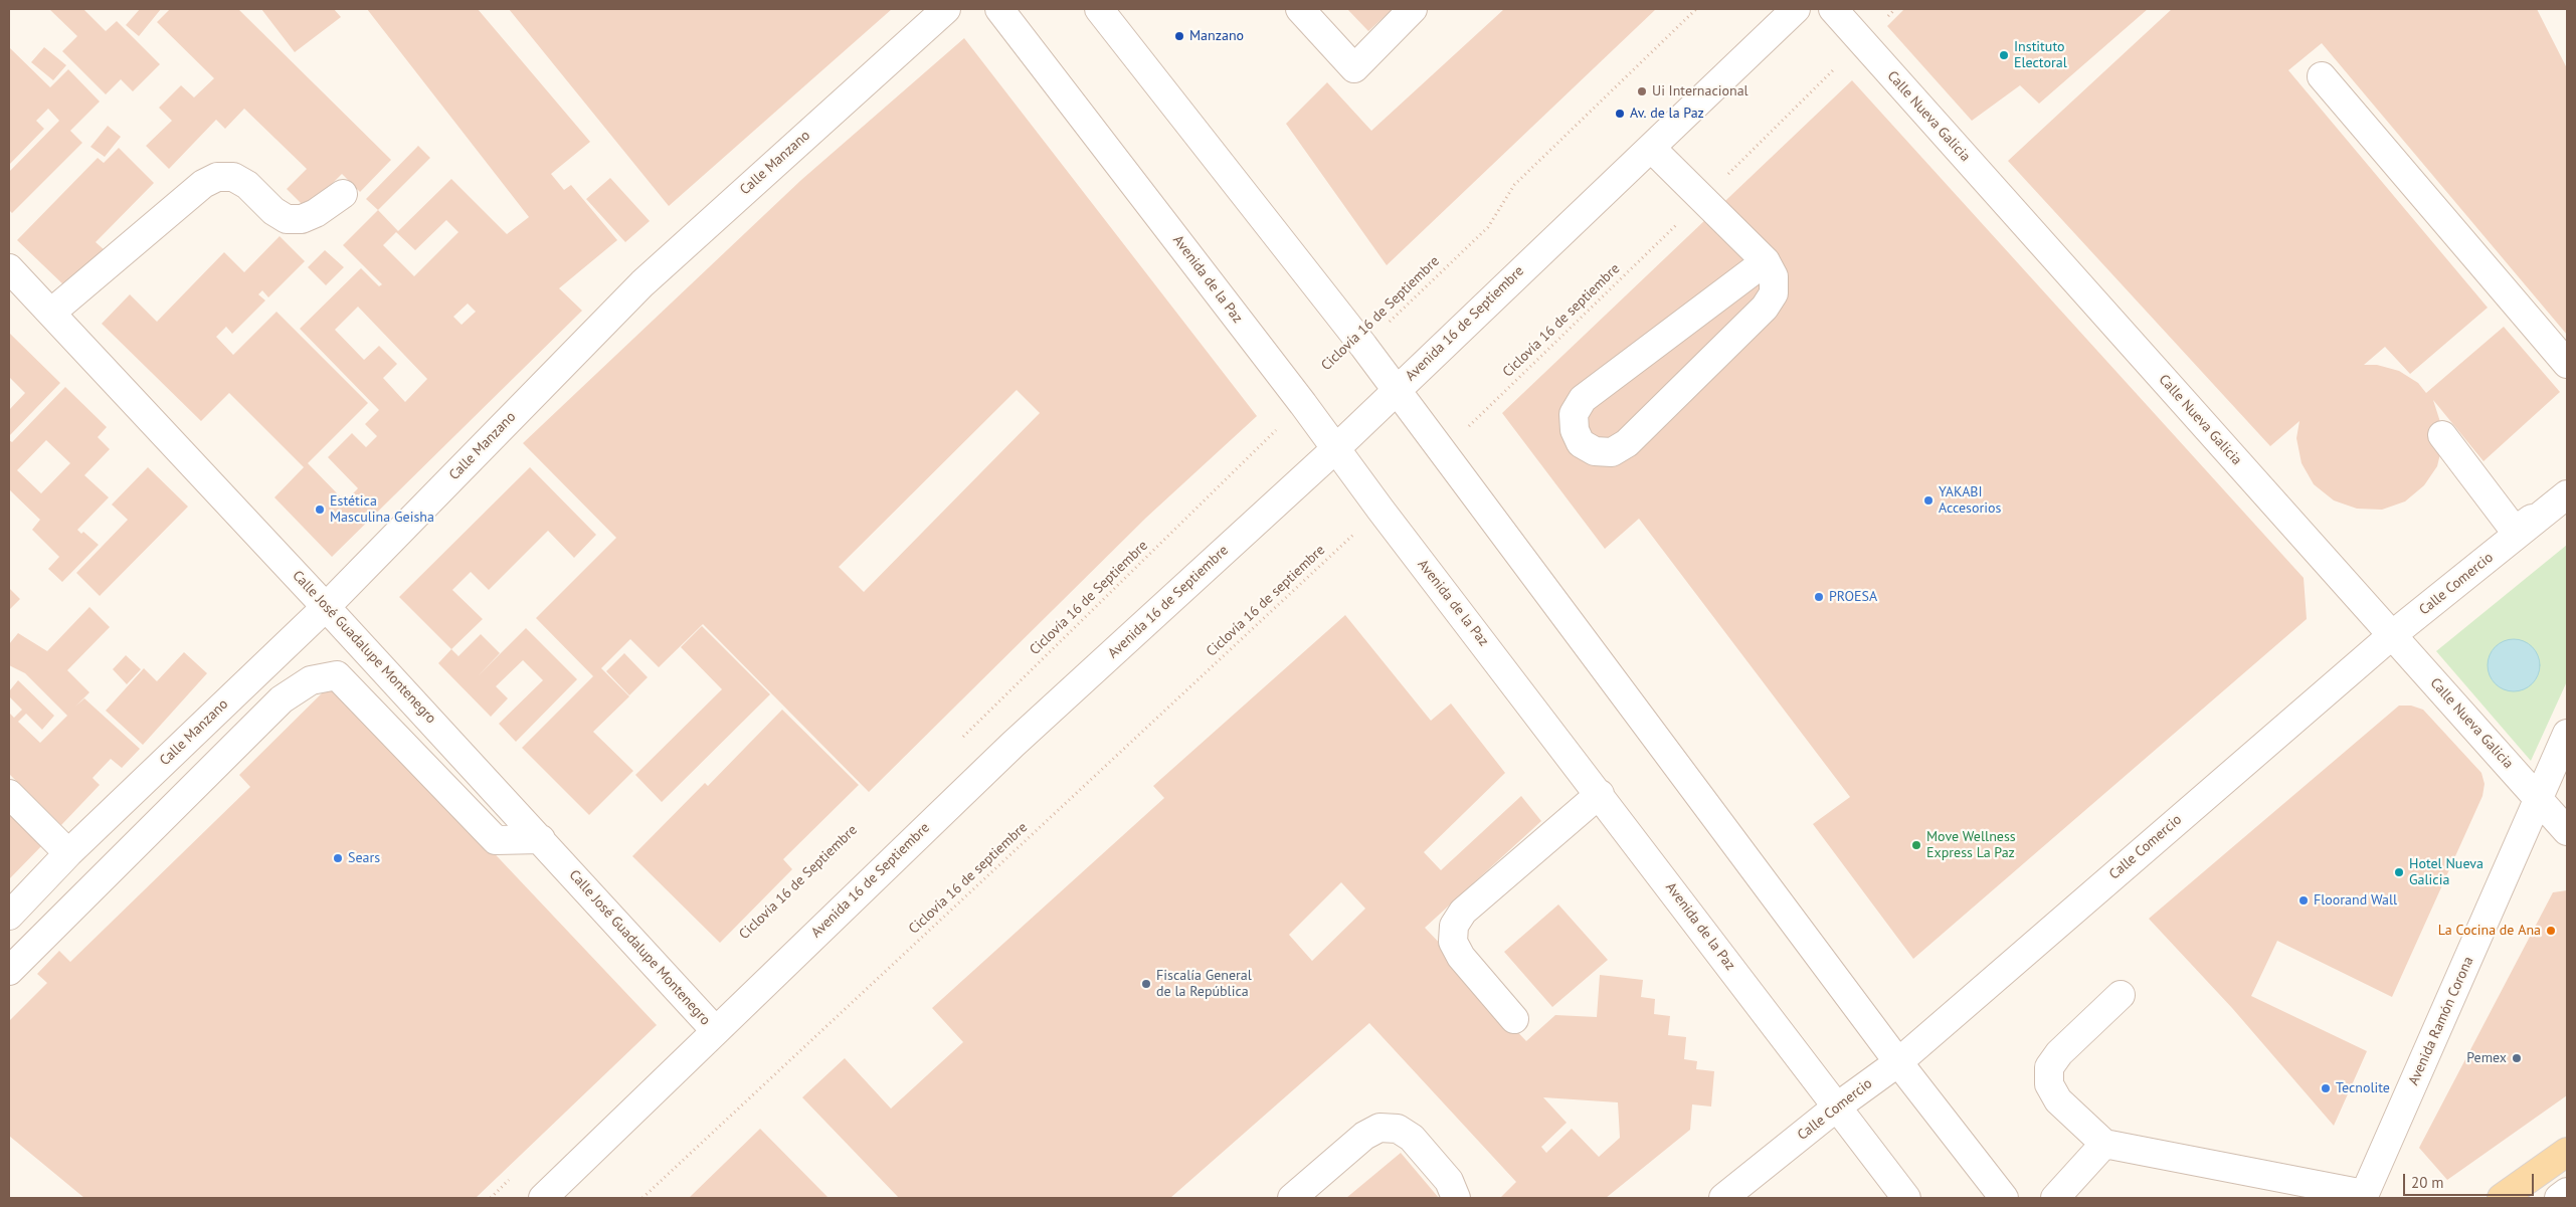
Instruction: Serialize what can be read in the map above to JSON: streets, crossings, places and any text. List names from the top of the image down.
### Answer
{
  "streets": {
    "street": [
      "Calle Nueva Galicia",
      "Calle Manzano",
      "Avenida de la Paz",
      "Avenida 16 de Septiembre",
      "Calle Comercio",
      "Calle José Guadalupe Montenegro",
      "Avenida Ramón Corona"
    ],
    "path": ["Ciclovía 16 de Septiembre", "Ciclovía 16 de septiembre"]
  },
  "crossings": [
    ["Calle Nueva Galicia", "Ciclovía 16 de septiembre"],
    ["Calle Nueva Galicia", "Calle Comercio"],
    ["Calle Nueva Galicia", "Avenida Ramón Corona"],
    ["Calle Manzano", "Calle José Guadalupe Montenegro"],
    ["Avenida de la Paz", "Ciclovía 16 de Septiembre"],
    ["Avenida de la Paz", "Ciclovía 16 de septiembre"],
    ["Avenida de la Paz", "Avenida 16 de Septiembre"],
    ["Avenida de la Paz", "Calle Comercio"],
    ["Avenida 16 de Septiembre", "Calle José Guadalupe Montenegro"]
  ],
  "places": [
    "Manzano",
    "Instituto Electoral",
    "Ui Internacional",
    "Av. de la Paz",
    "YAKABI Accesorios",
    "Estética Masculina Geisha",
    "PROESA",
    "Move Wellness Express La Paz",
    "Sears",
    "Hotel Nueva Galicia",
    "Floorand Wall",
    "La Cocina de Ana",
    "Fiscalía General de la República",
    "Pemex",
    "Tecnolite"
  ],
  "scale_bar": "20 m"
}
